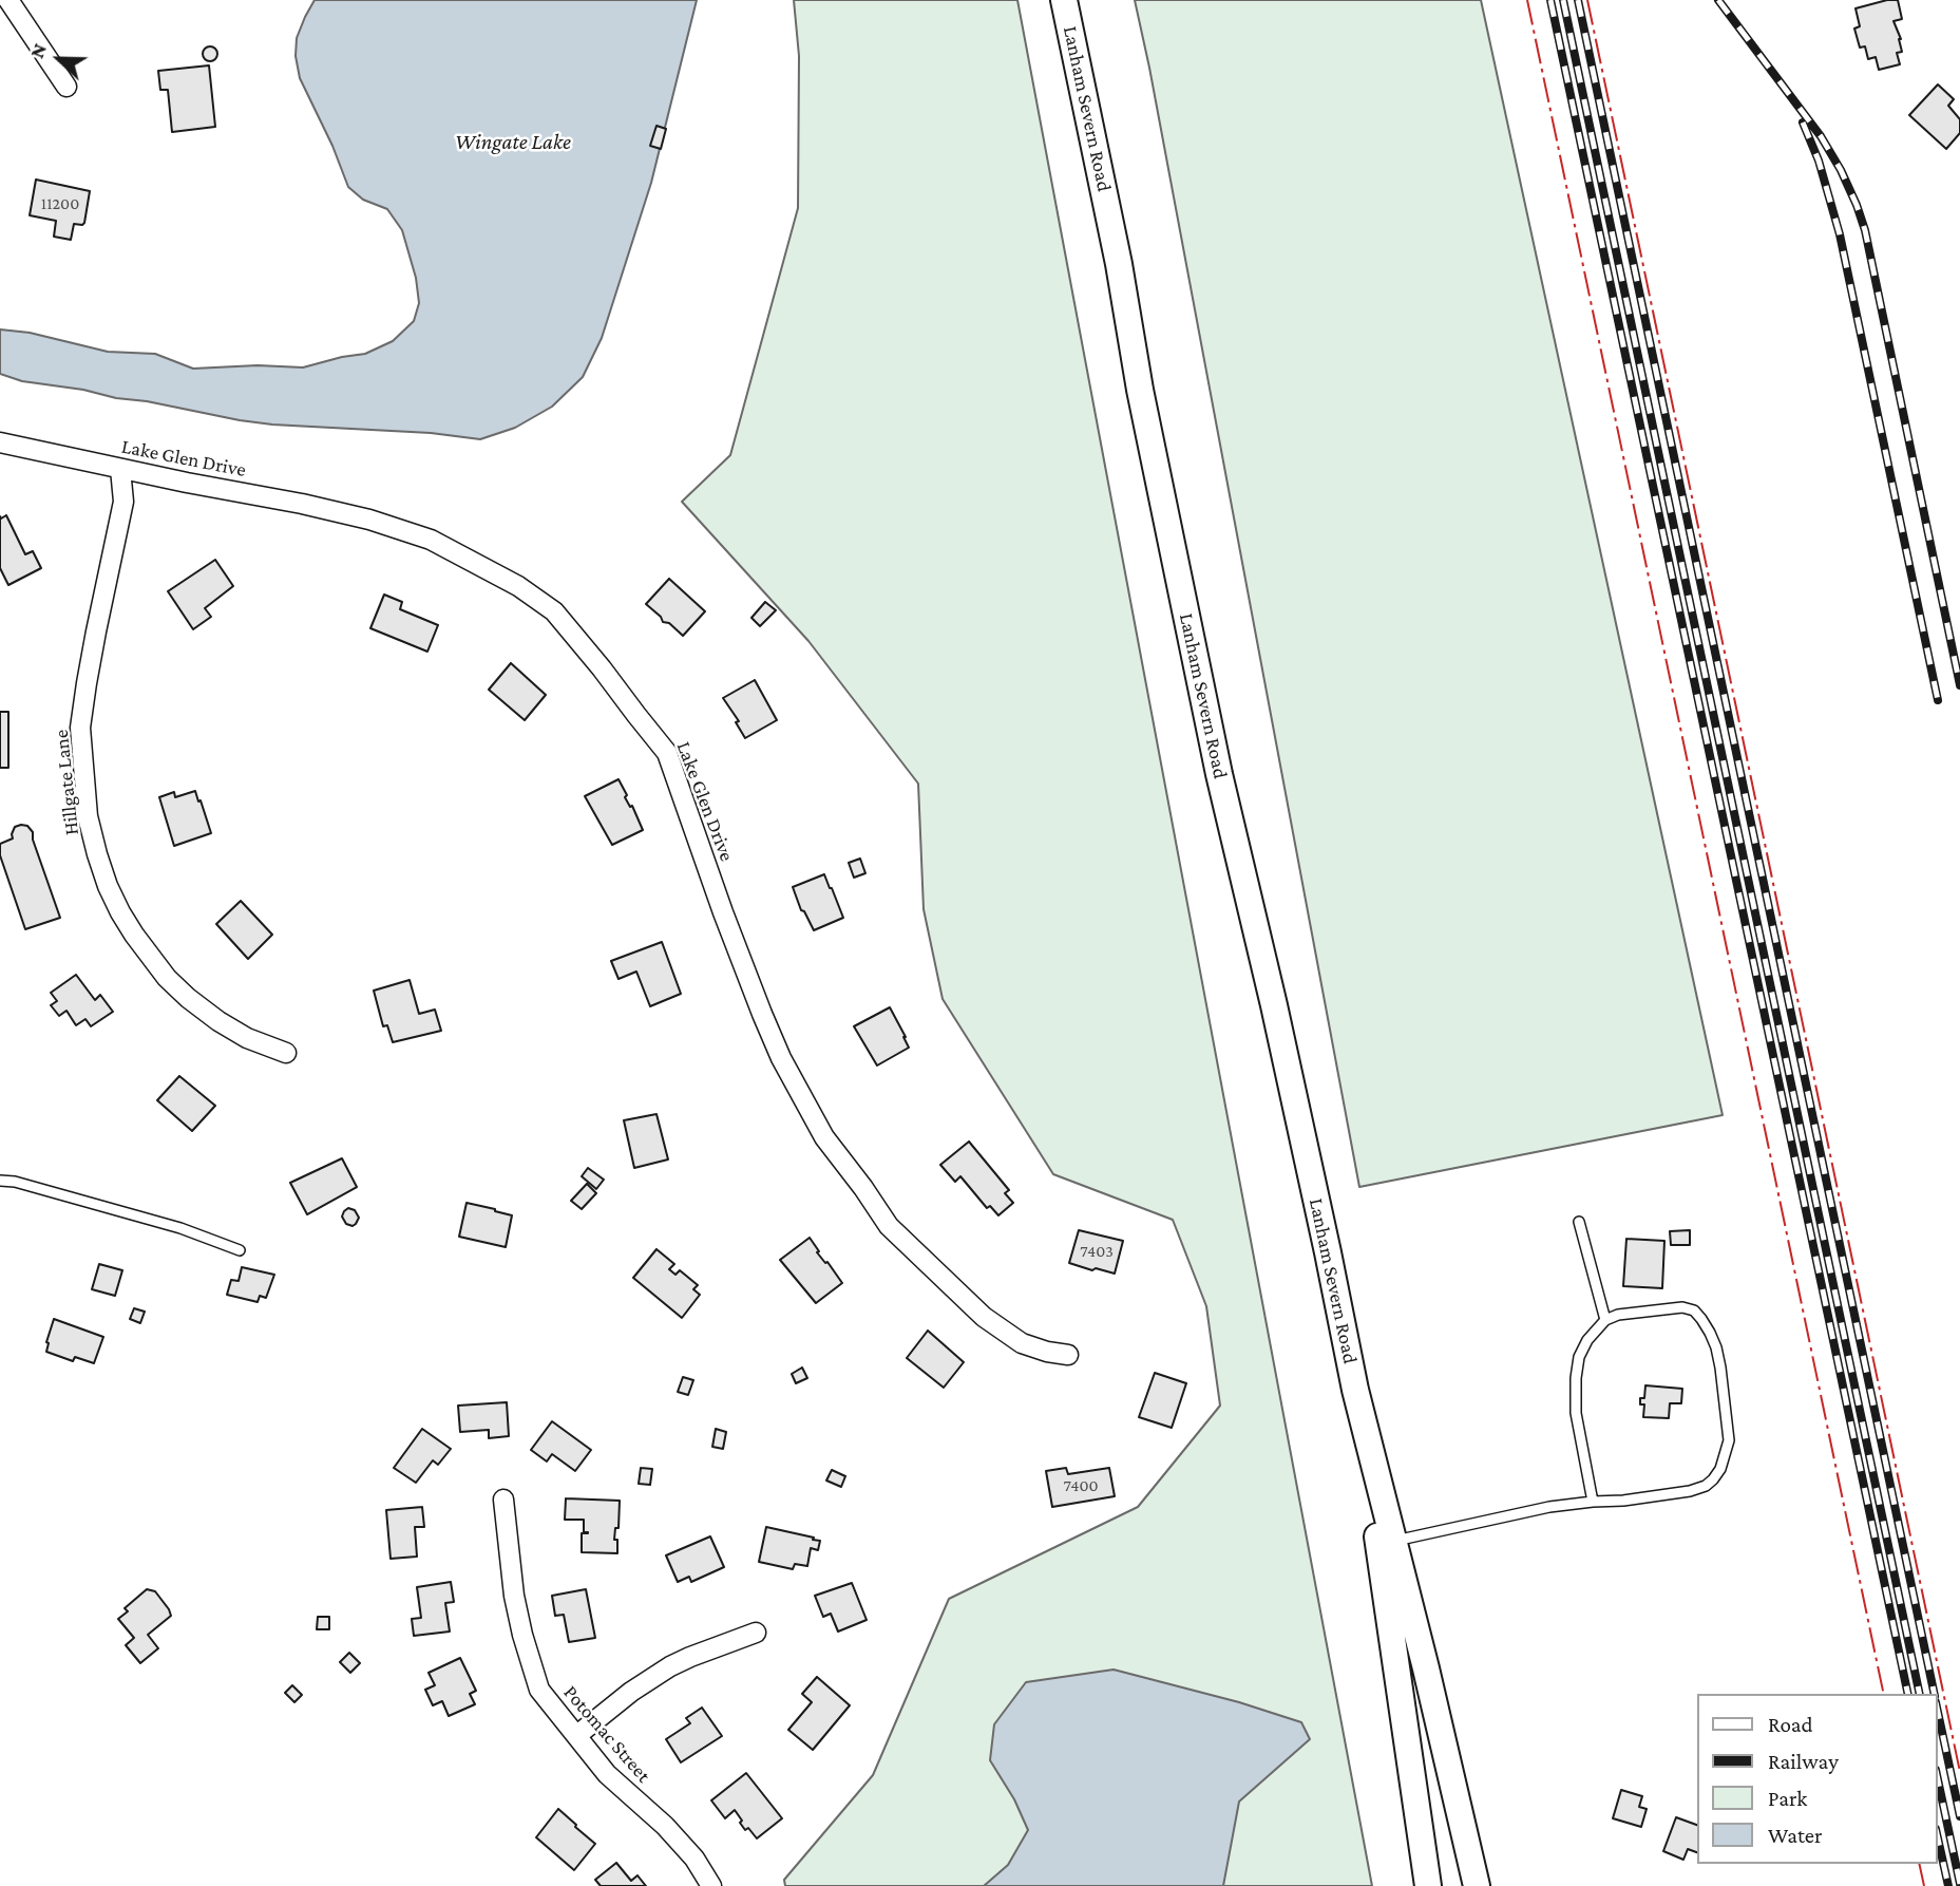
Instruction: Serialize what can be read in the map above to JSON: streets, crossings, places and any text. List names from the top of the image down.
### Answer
{
  "streets": {
    "main road": ["Lanham Severn Road"],
    "street": ["Lake Glen Drive", "Hillgate Lane", "Potomac Street"]
  },
  "crossings": [
    ["Lake Glen Drive", "Hillgate Lane"]
  ],
  "water": ["Wingate Lake"],
  "house_numbers": ["11200", "7403", "7400"],
  "legend": [
    "Road",
    "Railway",
    "Park",
    "Water"
  ],
  "north": "left"
}
